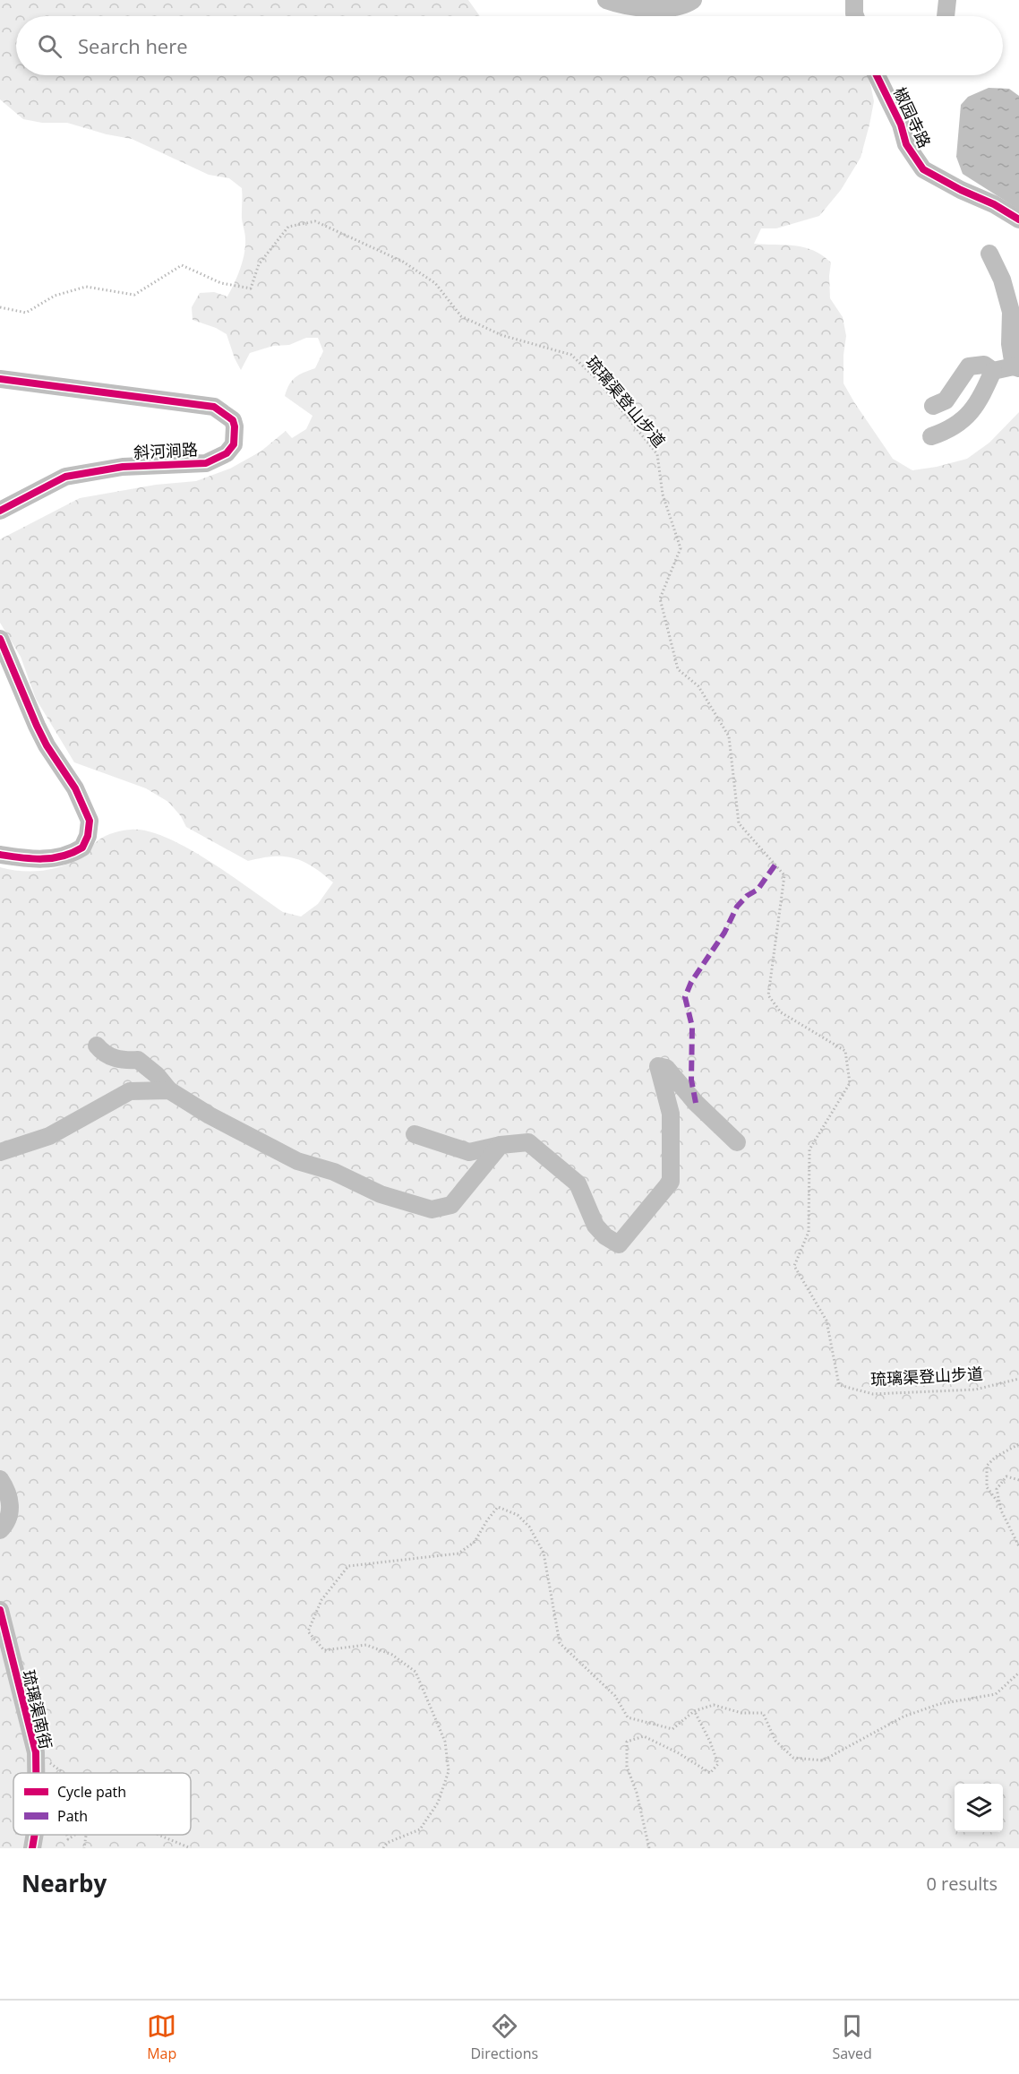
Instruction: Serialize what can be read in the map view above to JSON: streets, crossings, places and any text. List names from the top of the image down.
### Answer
{
  "streets": {
    "street": ["椒园寺路", "斜河涧路", "琉璃渠南街"],
    "path": ["琉璃渠登山步道"]
  },
  "legend": ["Cycle path", "Path"],
  "page": {
    "search": "Search here",
    "heading": ["Nearby", "0 results"],
    "nav": ["Map", "Directions", "Saved"]
  }
}
